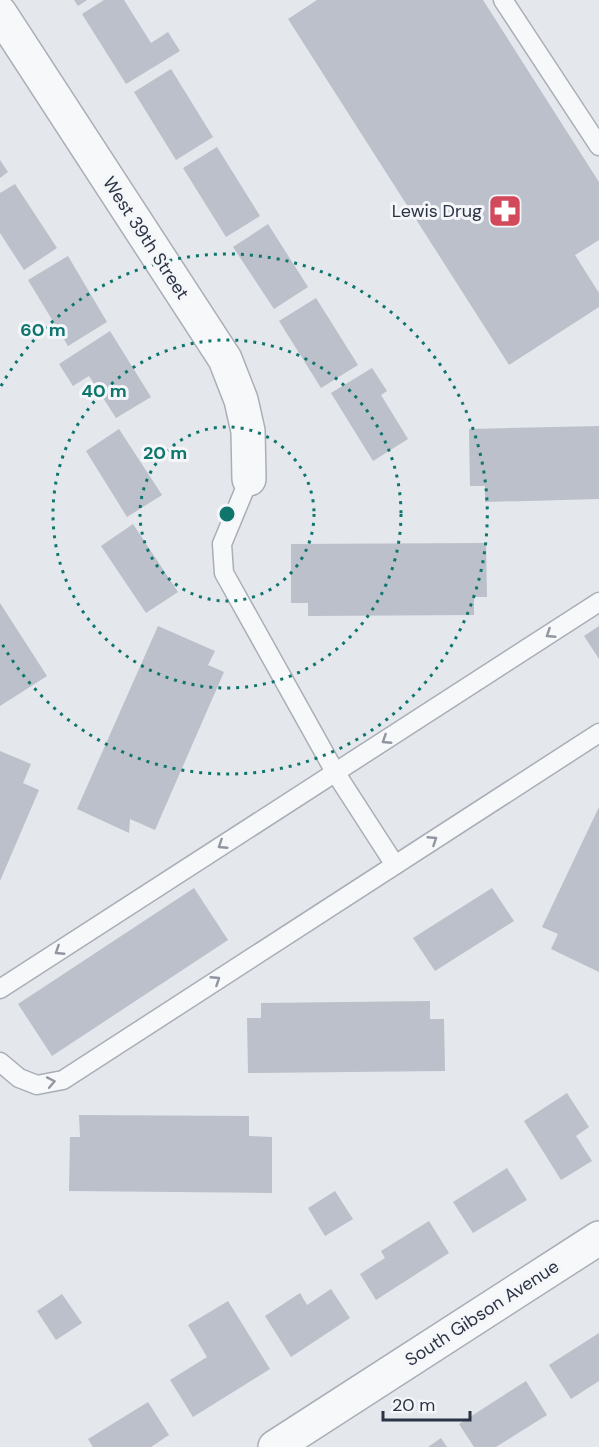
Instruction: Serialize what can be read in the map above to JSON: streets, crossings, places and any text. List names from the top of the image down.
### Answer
{
  "streets": {
    "street": ["West 39th Street", "South Gibson Avenue"]
  },
  "places": {
    "pharmacy": ["Lewis Drug"]
  },
  "scale_bar": "20 m",
  "rings": ["60 m", "40 m", "20 m"]
}
